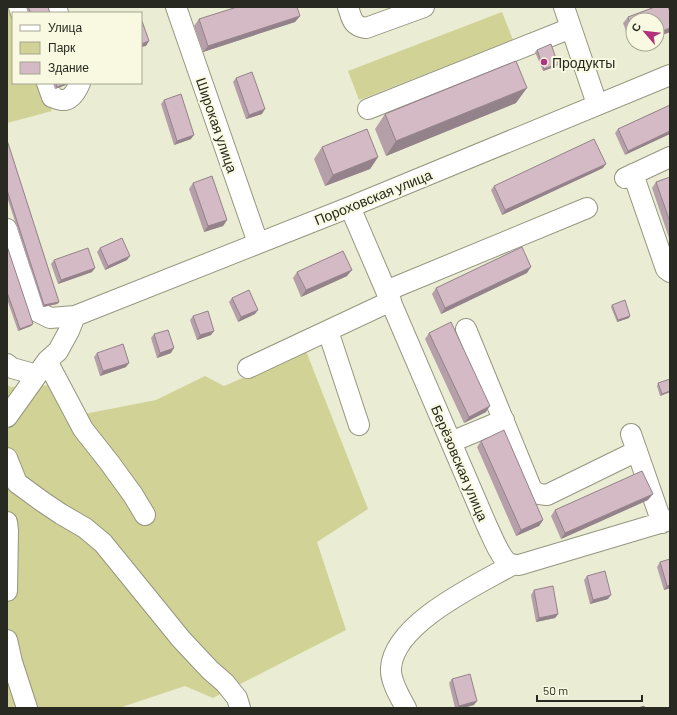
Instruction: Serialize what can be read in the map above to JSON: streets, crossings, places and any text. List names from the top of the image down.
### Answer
{
  "streets": {
    "street": ["Широкая улица", "Пороховская улица", "Берёзовская улица"]
  },
  "crossings": [
    ["Широкая улица", "Пороховская улица"],
    ["Пороховская улица", "Берёзовская улица"]
  ],
  "places": ["Продукты"],
  "legend": ["Улица", "Парк", "Здание"],
  "scale_bar": "50 m",
  "north": "top left"
}
